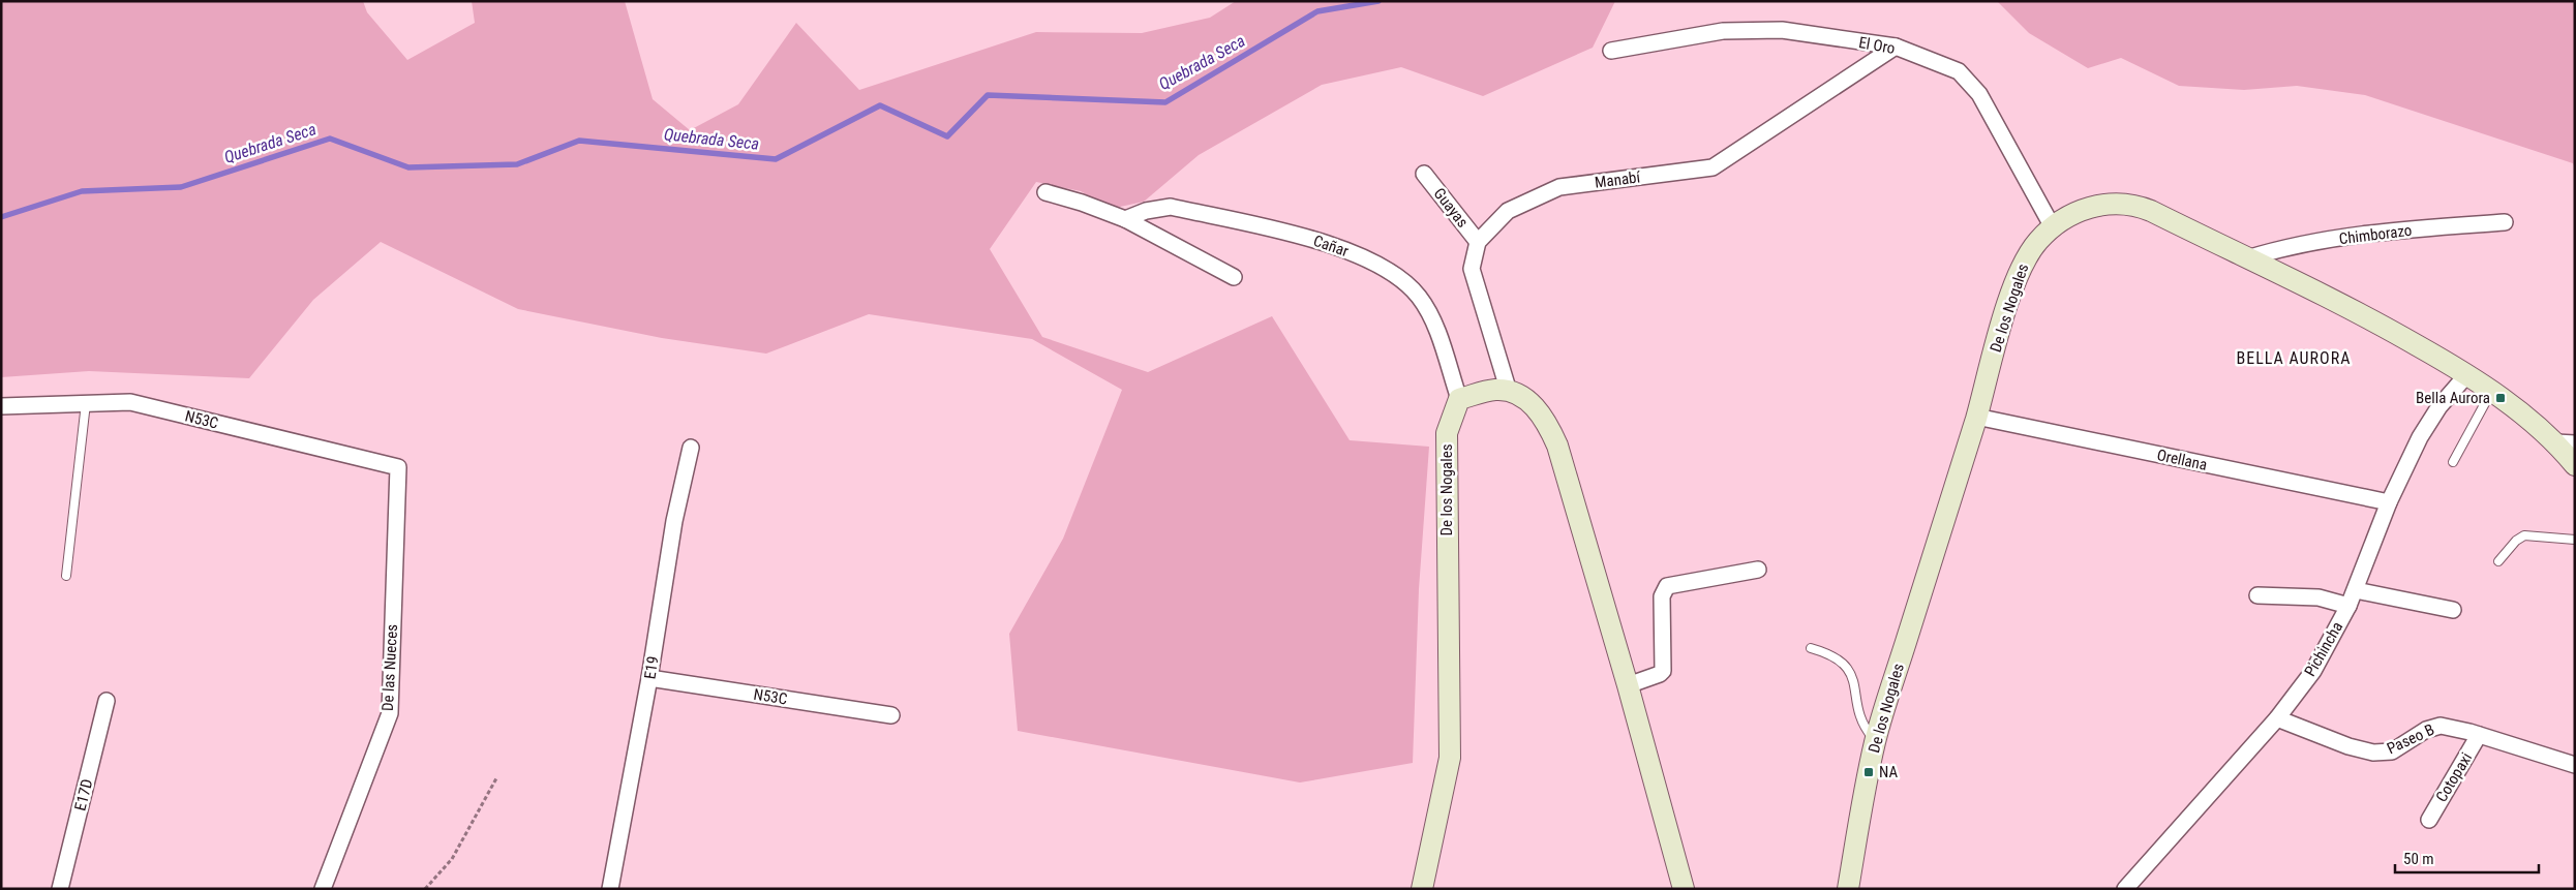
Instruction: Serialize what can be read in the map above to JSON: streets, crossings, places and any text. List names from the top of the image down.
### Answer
{
  "streets": {
    "street": [
      "El Oro",
      "Manabí",
      "Guayas",
      "Chimborazo",
      "Cañar",
      "De los Nogales",
      "N53C",
      "Orellana",
      "Pichincha",
      "De las Nueces",
      "E19",
      "Paseo B",
      "Cotopaxi",
      "E17D"
    ]
  },
  "crossings": [
    ["El Oro", "Manabí"],
    ["El Oro", "De los Nogales"],
    ["Manabí", "Guayas"],
    ["Chimborazo", "De los Nogales"],
    ["Cañar", "De los Nogales"],
    ["De los Nogales", "Orellana"],
    ["De los Nogales", "Pichincha"],
    ["N53C", "De las Nueces"],
    ["N53C", "E19"],
    ["Orellana", "Pichincha"],
    ["Pichincha", "Paseo B"],
    ["Paseo B", "Cotopaxi"]
  ],
  "districts": ["BELLA AURORA"],
  "water": ["Quebrada Seca"],
  "places": {
    "transit": ["Bella Aurora", "NA"]
  },
  "scale_bar": "50 m"
}
